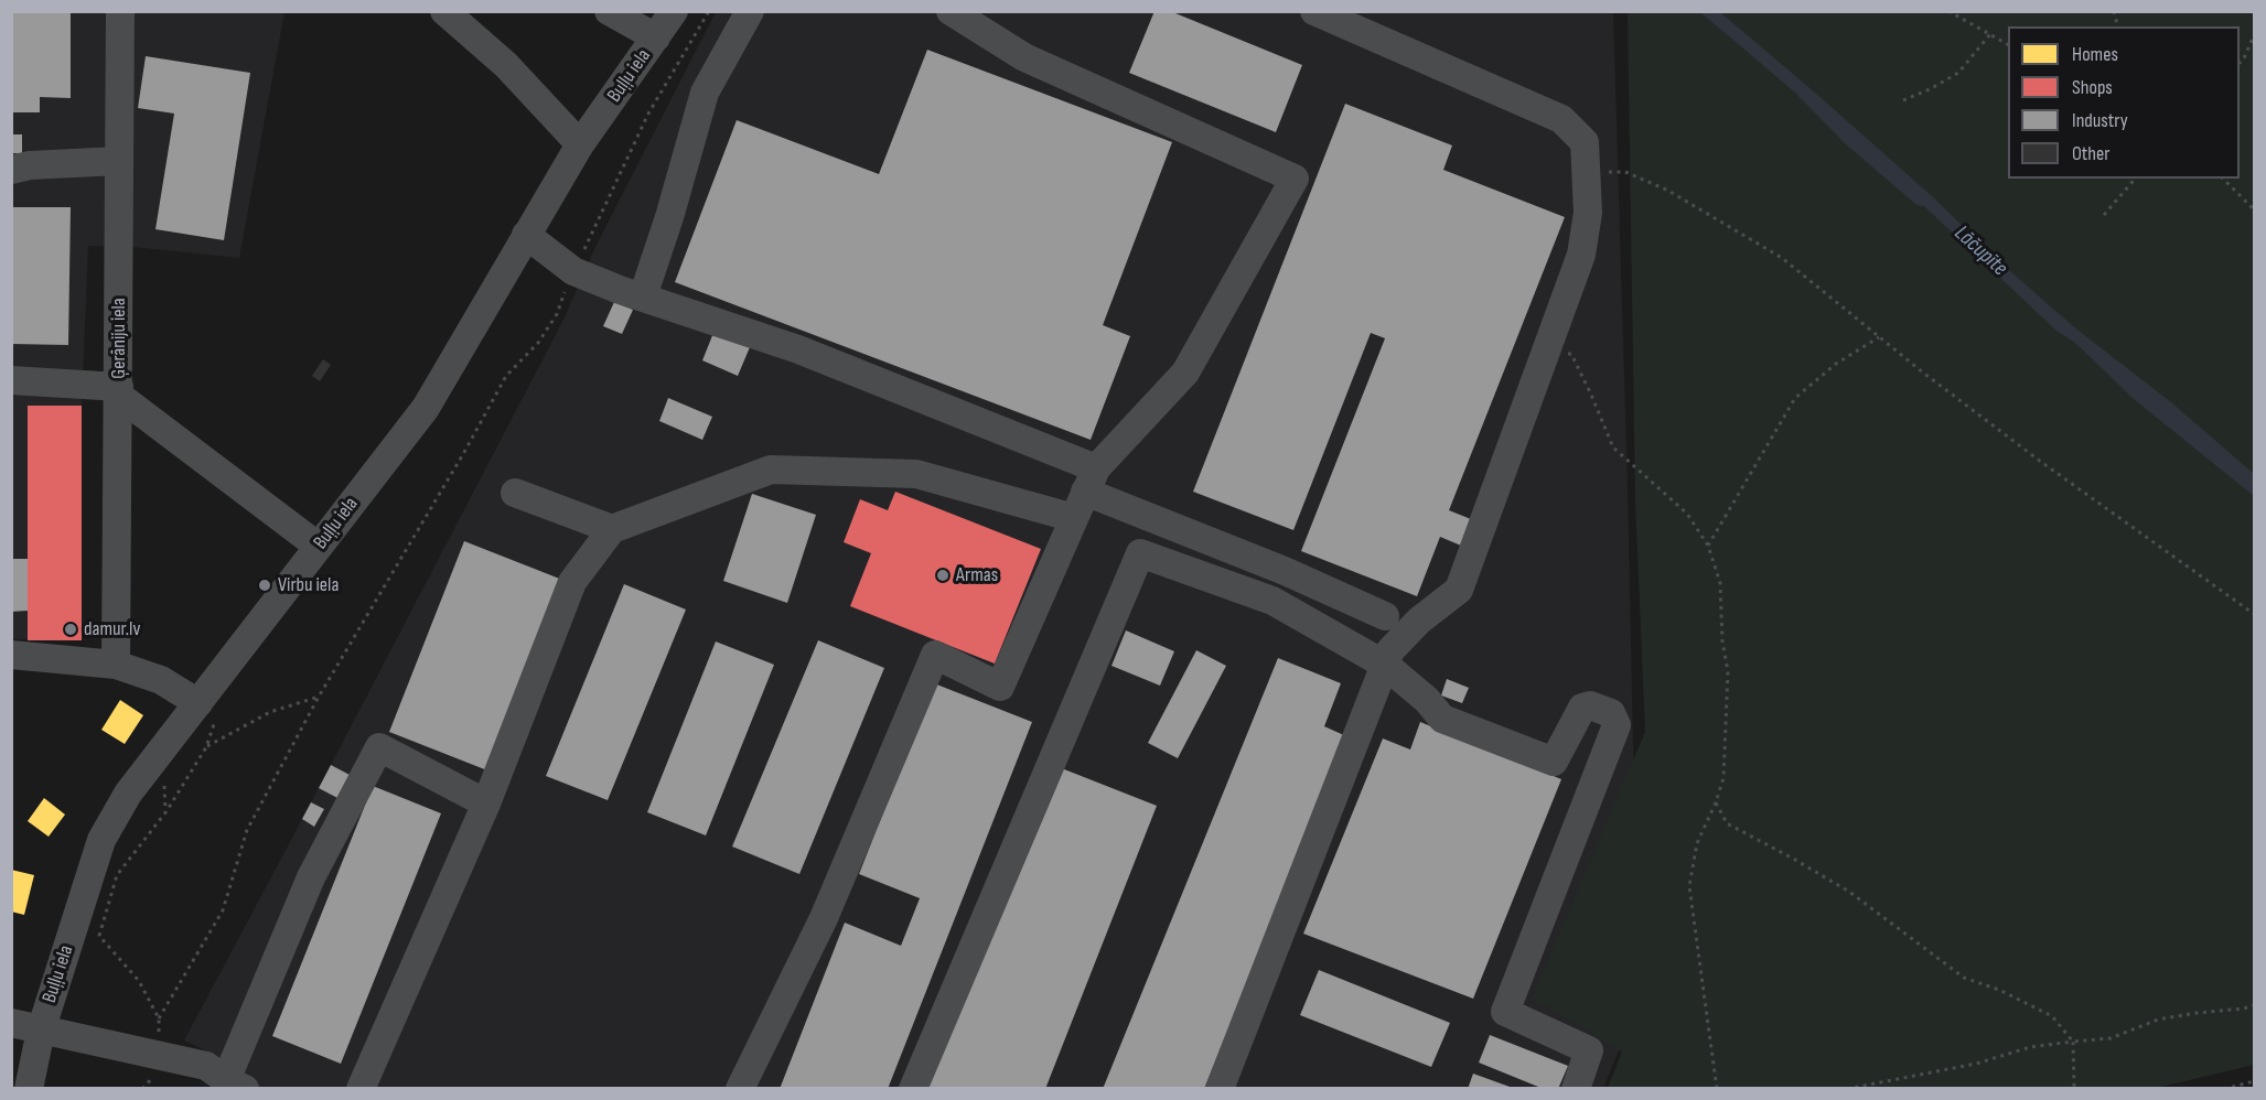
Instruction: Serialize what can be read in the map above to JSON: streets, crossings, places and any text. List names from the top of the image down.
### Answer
{
  "streets": {
    "street": ["Buļļu iela", "Ģerāniju iela"]
  },
  "water": ["Lāčupīte"],
  "places": ["Armas", "Virbu iela", "damur.lv"],
  "legend": [
    "Homes",
    "Shops",
    "Industry",
    "Other"
  ]
}
